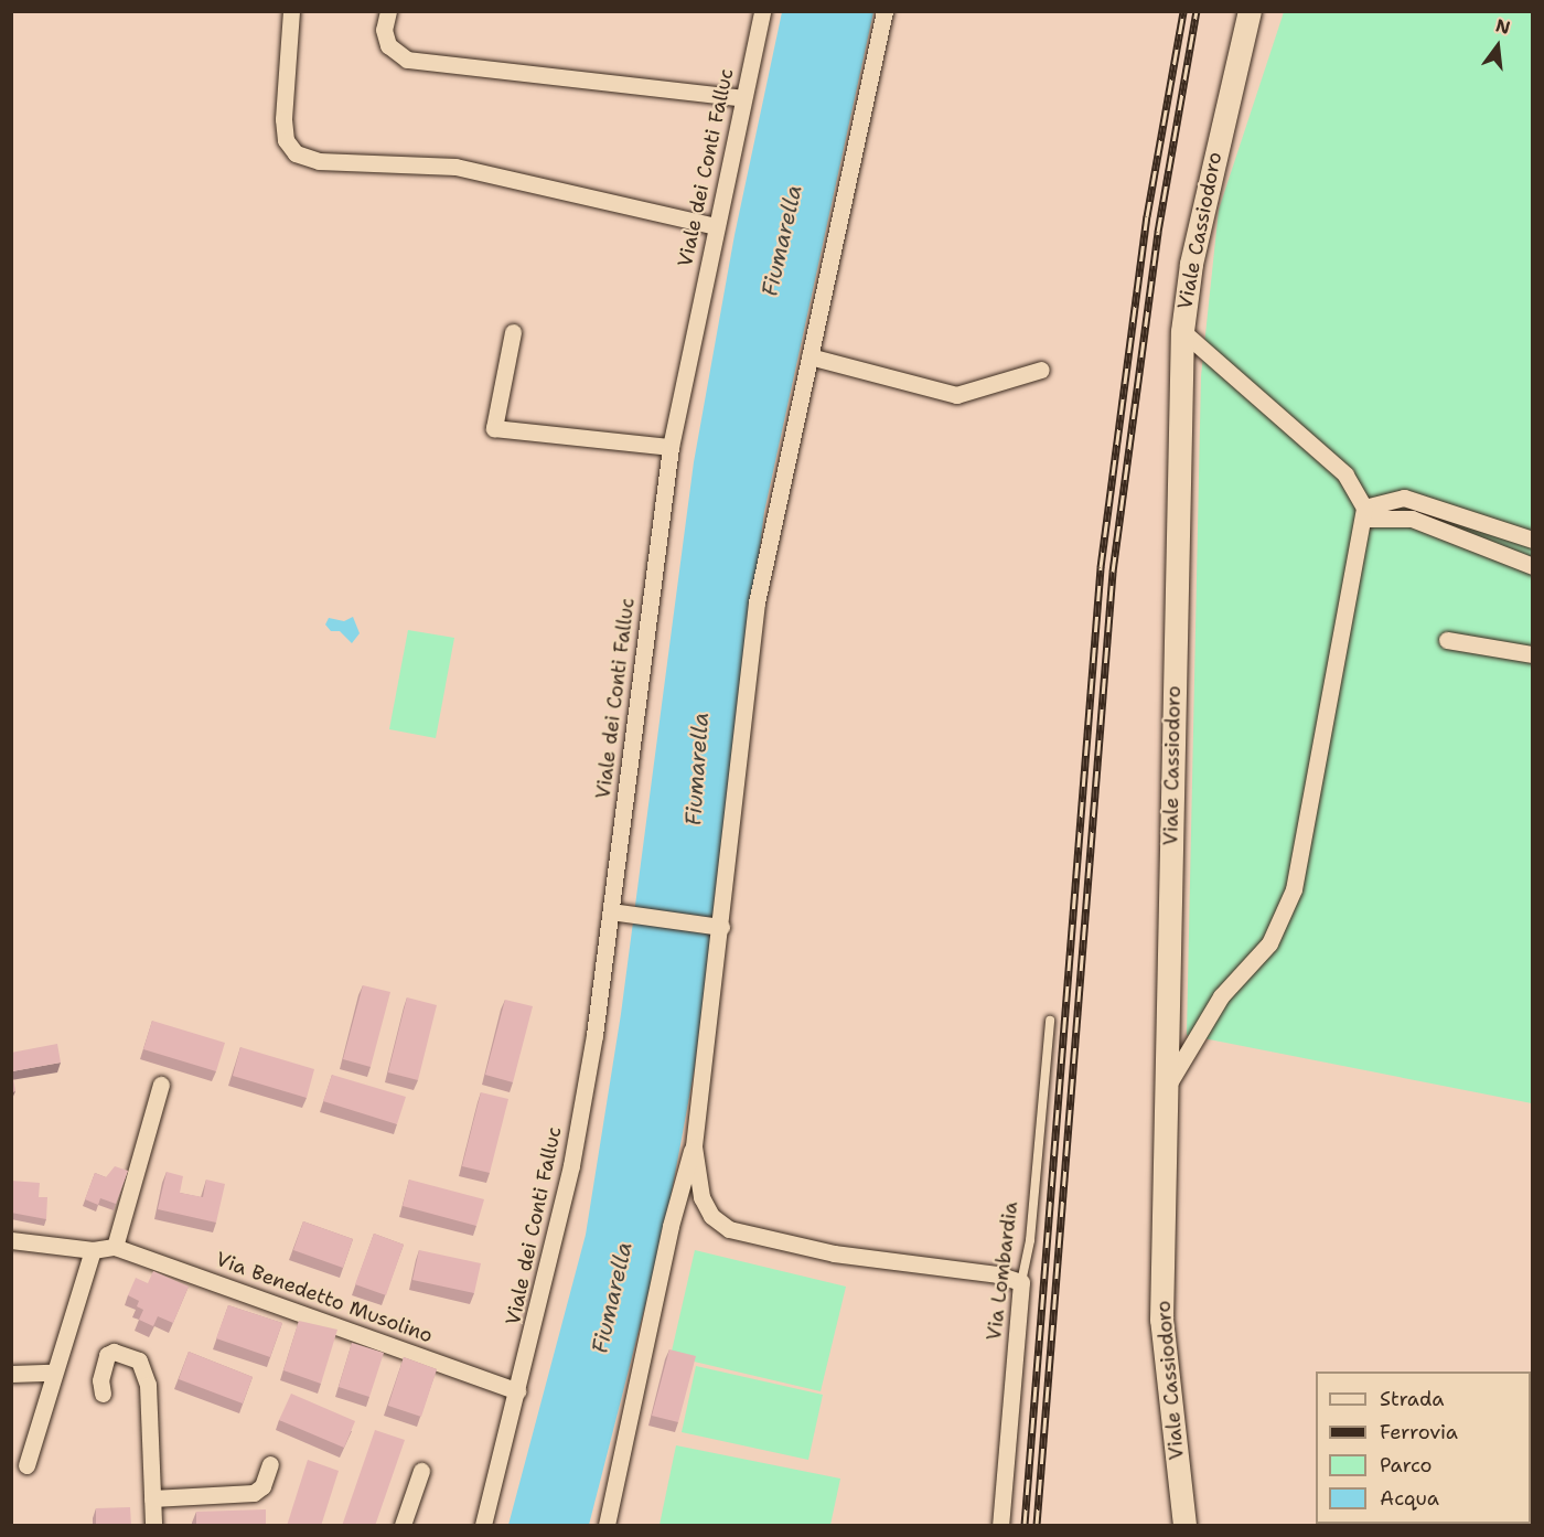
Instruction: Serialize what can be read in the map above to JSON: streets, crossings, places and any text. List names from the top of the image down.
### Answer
{
  "streets": {
    "main road": ["Viale Cassiodoro"],
    "street": ["Viale dei Conti Falluc", "Via Lombardia", "Via Benedetto Musolino"]
  },
  "crossings": [
    ["Viale dei Conti Falluc", "Via Benedetto Musolino"]
  ],
  "water": ["Fiumarella"],
  "legend": [
    "Strada",
    "Ferrovia",
    "Parco",
    "Acqua"
  ],
  "north": "top"
}
